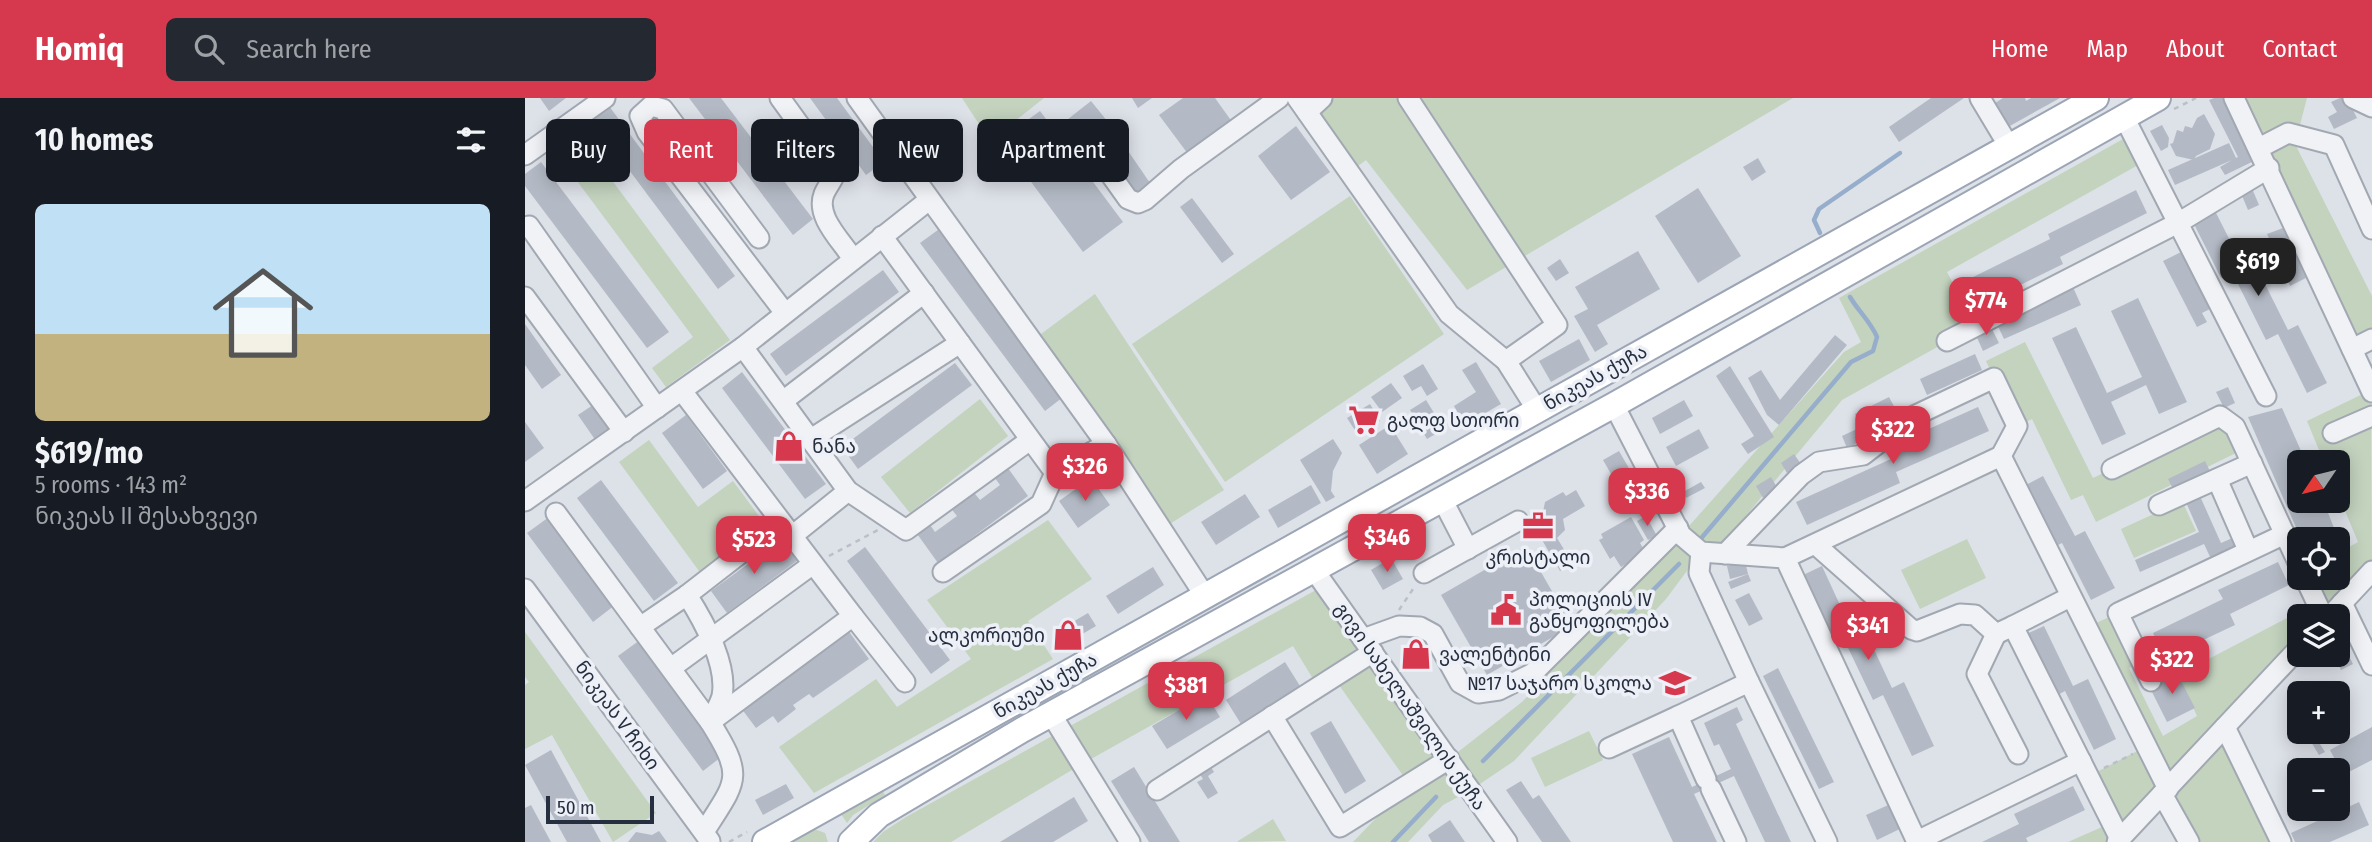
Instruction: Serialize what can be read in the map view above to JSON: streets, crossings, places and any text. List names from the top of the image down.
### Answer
{
  "streets": {
    "main road": ["ნიკეას ქუჩა"],
    "street": ["გივი სახელაშვილის ქუჩა", "ნიკეას V ჩიხი"]
  },
  "crossings": [
    ["ნიკეას ქუჩა", "გივი სახელაშვილის ქუჩა"]
  ],
  "places": {
    "supermarket": ["გალფ სთორი"],
    "shop": ["ნანა", "ალკორიუმი", "ვალენტინი"],
    "office": ["კრისტალი"],
    "public building": ["პოლიციის IV განყოფილება"],
    "school or university": ["№17 საჯარო სკოლა"]
  },
  "scale_bar": "50 m",
  "north": "bottom left",
  "page": {
    "header": "Homiq",
    "search": "Search here",
    "nav": [
      "Home",
      "Map",
      "About",
      "Contact"
    ],
    "heading": "10 homes",
    "chip": [
      "Buy",
      "Rent",
      "Filters",
      "New",
      "Apartment"
    ],
    "list": [
      {
        "name": "$619/mo",
        "note": "5 rooms · 143 m² · ნიკეას II შესახვევი"
      }
    ],
    "price": [
      "$619",
      "$774",
      "$322",
      "$326",
      "$336",
      "$346",
      "$523",
      "$341",
      "$322",
      "$381"
    ],
    "map_buttons": ["+", "−"],
    "scale": "50 m"
  }
}
